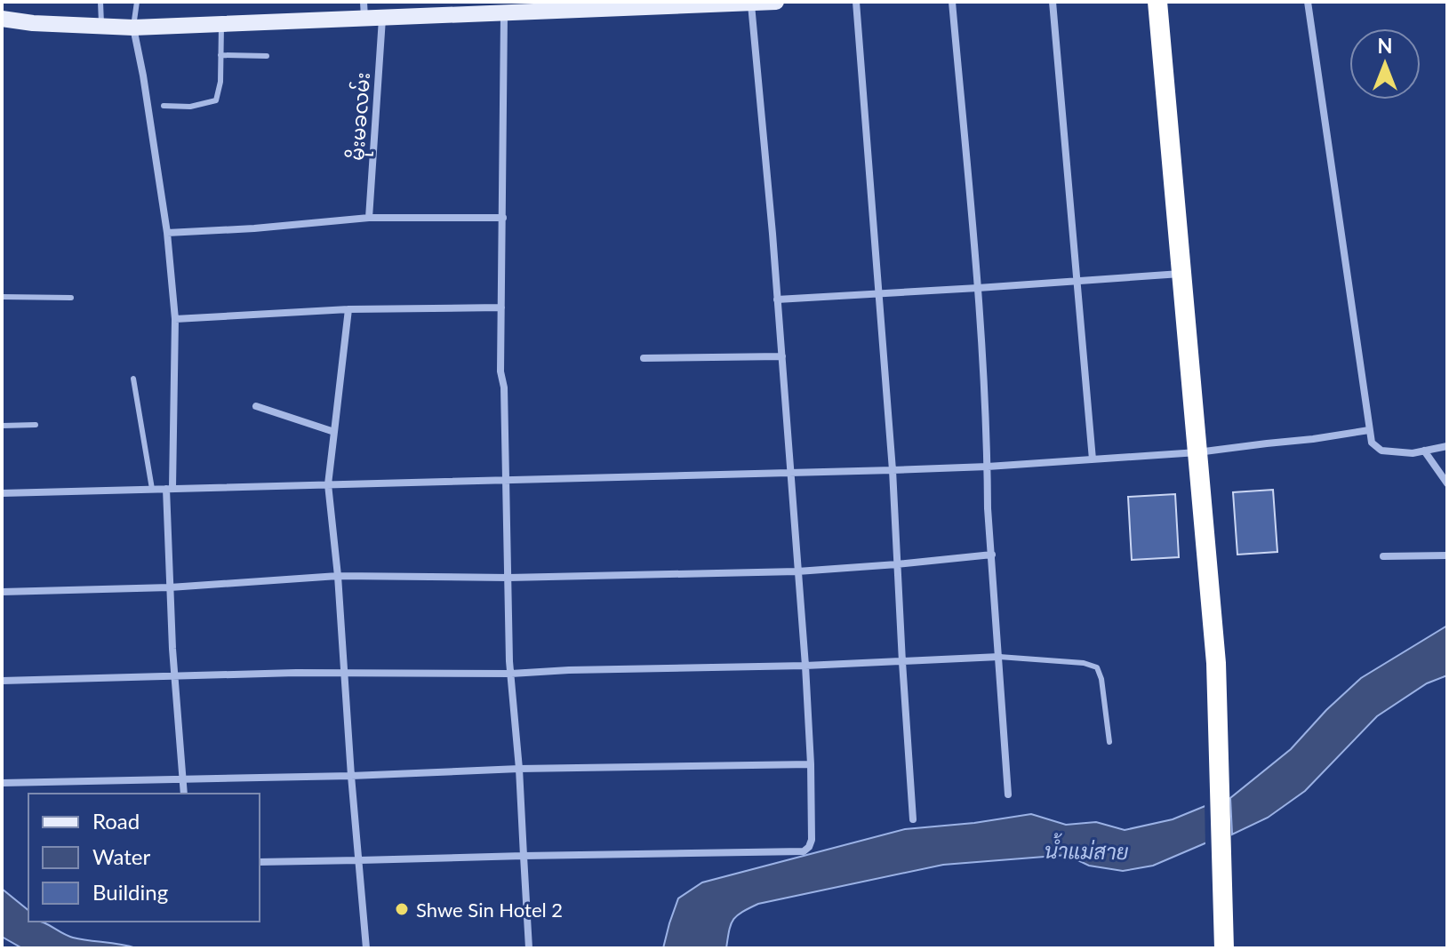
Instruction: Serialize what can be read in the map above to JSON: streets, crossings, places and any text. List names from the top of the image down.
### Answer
{
  "streets": {
    "street": ["မိုးမခလမ်း"]
  },
  "water": ["น้ำแม่สาย"],
  "places": ["Shwe Sin Hotel 2"],
  "legend": ["Road", "Water", "Building"],
  "north": "top"
}
